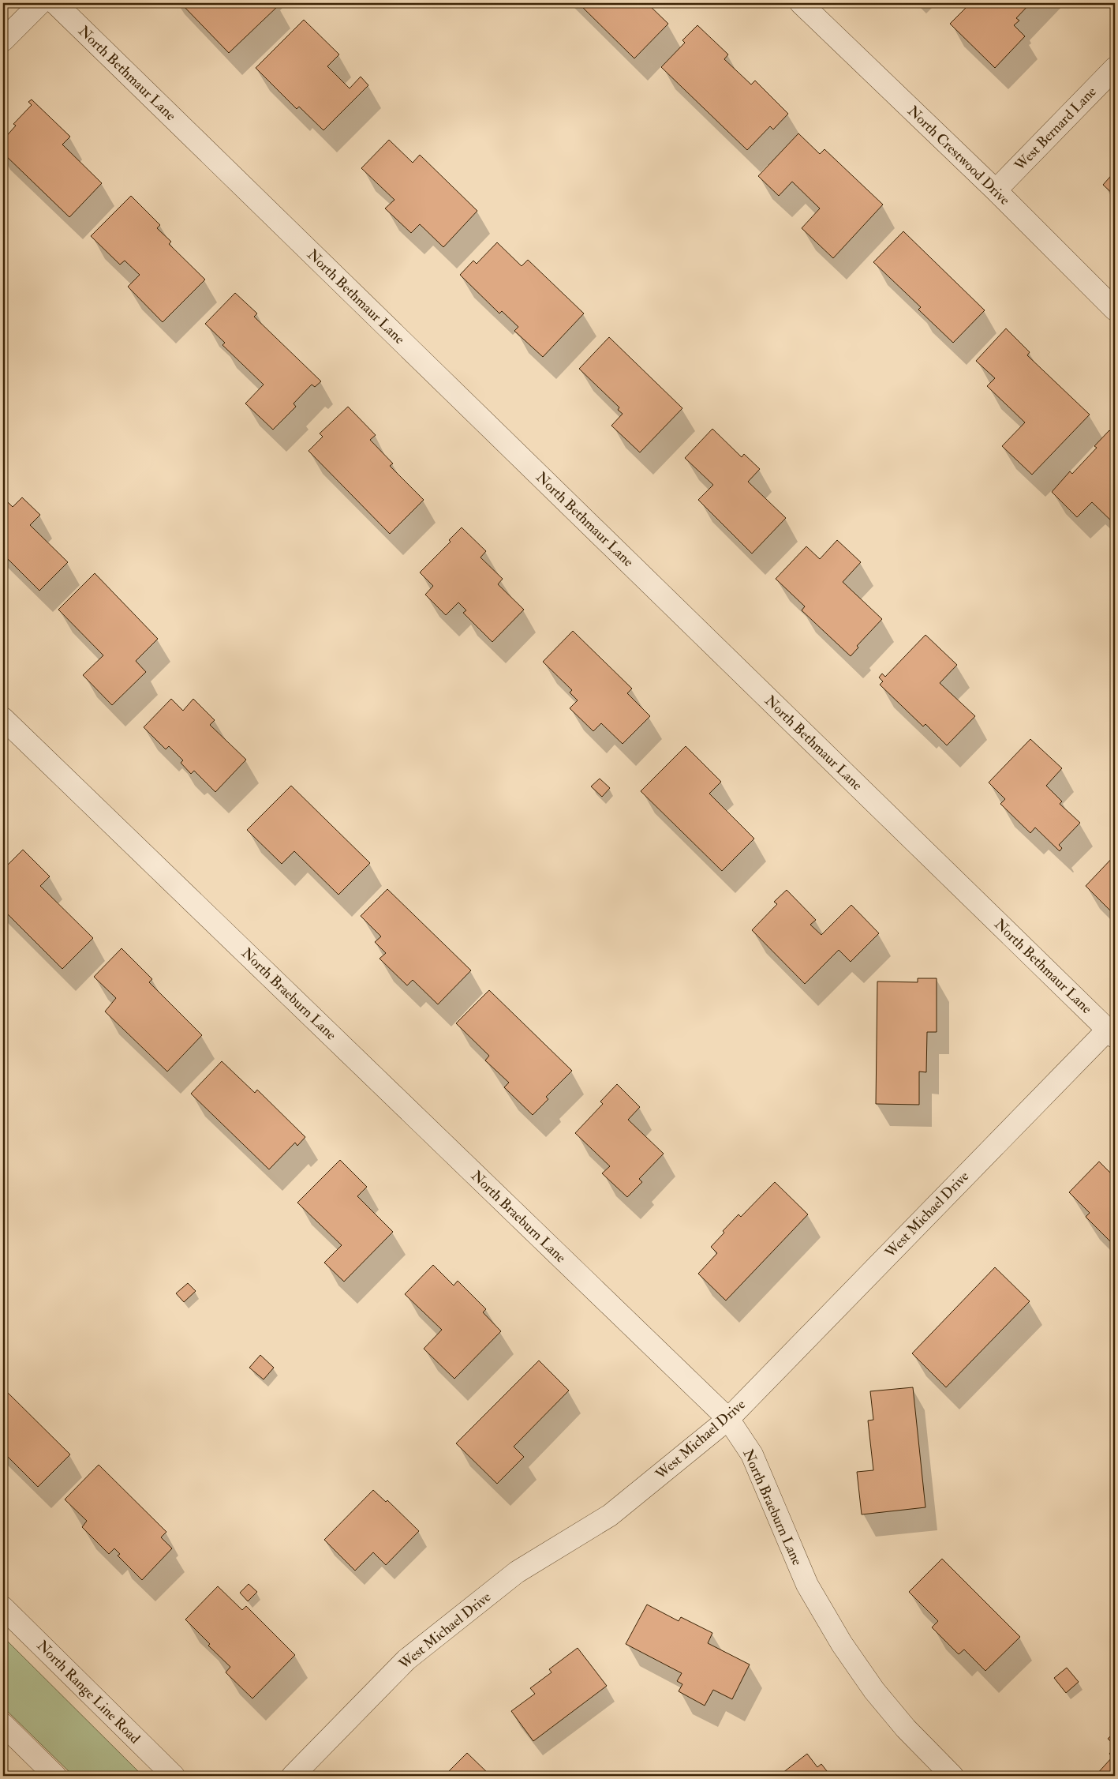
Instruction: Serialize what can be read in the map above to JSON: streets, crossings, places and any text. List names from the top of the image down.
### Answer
{
  "streets": {
    "street": [
      "North Bethmaur Lane",
      "West Bernard Lane",
      "North Crestwood Drive",
      "North Braeburn Lane",
      "West Michael Drive",
      "North Range Line Road"
    ]
  },
  "crossings": [
    ["North Bethmaur Lane", "West Michael Drive"],
    ["West Bernard Lane", "North Crestwood Drive"],
    ["North Braeburn Lane", "West Michael Drive"]
  ]
}
